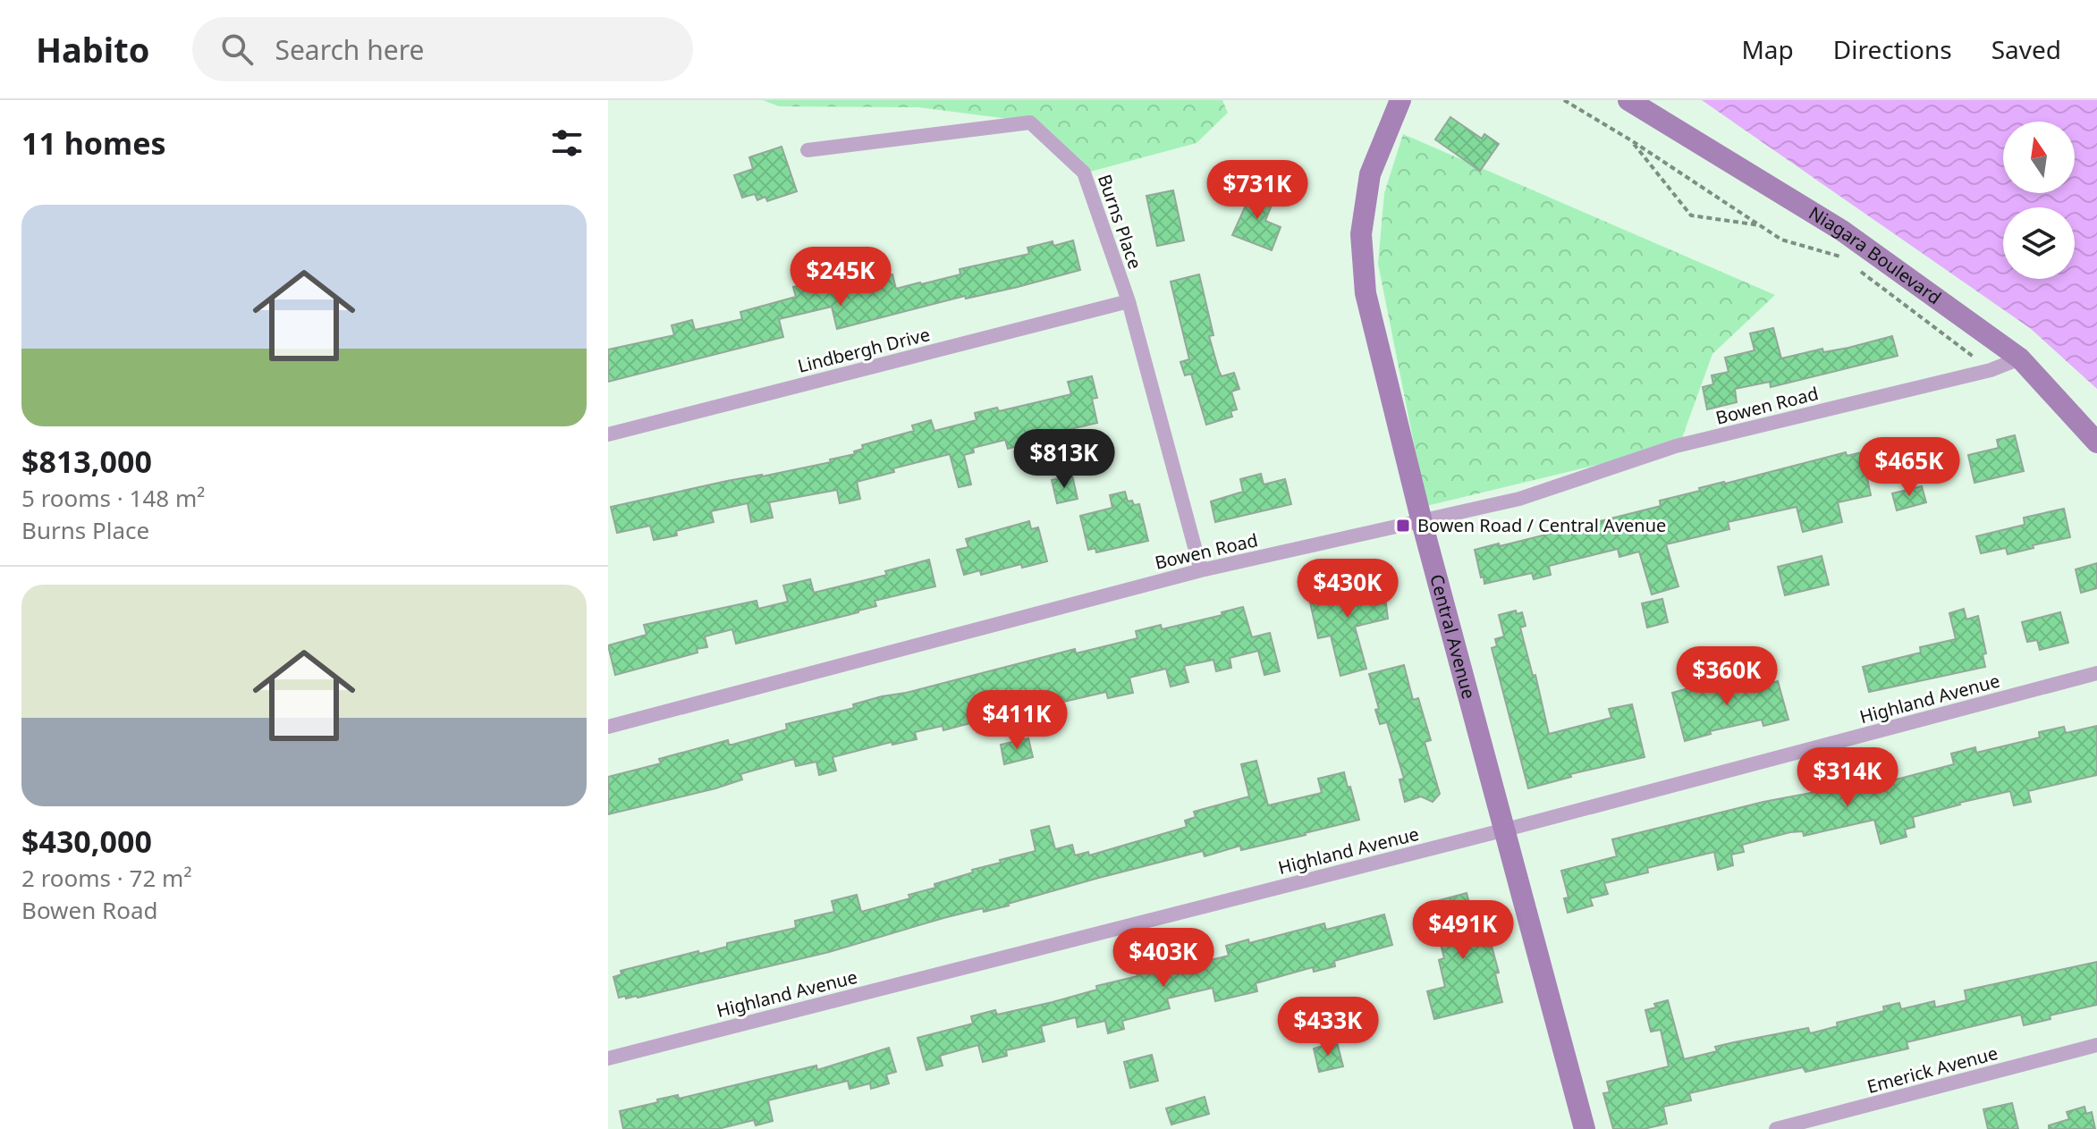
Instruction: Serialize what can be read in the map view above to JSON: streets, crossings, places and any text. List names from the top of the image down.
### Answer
{
  "streets": {
    "main road": ["Niagara Boulevard", "Central Avenue"],
    "street": [
      "Burns Place",
      "Lindbergh Drive",
      "Bowen Road",
      "Highland Avenue",
      "Emerick Avenue"
    ]
  },
  "crossings": [
    ["Burns Place", "Lindbergh Drive"],
    ["Burns Place", "Bowen Road"],
    ["Niagara Boulevard", "Bowen Road"],
    ["Bowen Road", "Central Avenue"],
    ["Central Avenue", "Highland Avenue"]
  ],
  "places": {
    "transit": ["Bowen Road / Central Avenue"]
  },
  "north": "top",
  "page": {
    "header": "Habito",
    "search": "Search here",
    "nav": ["Map", "Directions", "Saved"],
    "heading": "11 homes",
    "price": [
      "$731K",
      "$245K",
      "$813K",
      "$465K",
      "$430K",
      "$360K",
      "$411K",
      "$314K",
      "$491K",
      "$403K",
      "$433K"
    ],
    "list": [
      {
        "name": "$813,000",
        "note": "5 rooms · 148 m² · Burns Place"
      },
      {
        "name": "$430,000",
        "note": "2 rooms · 72 m² · Bowen Road"
      }
    ]
  }
}
